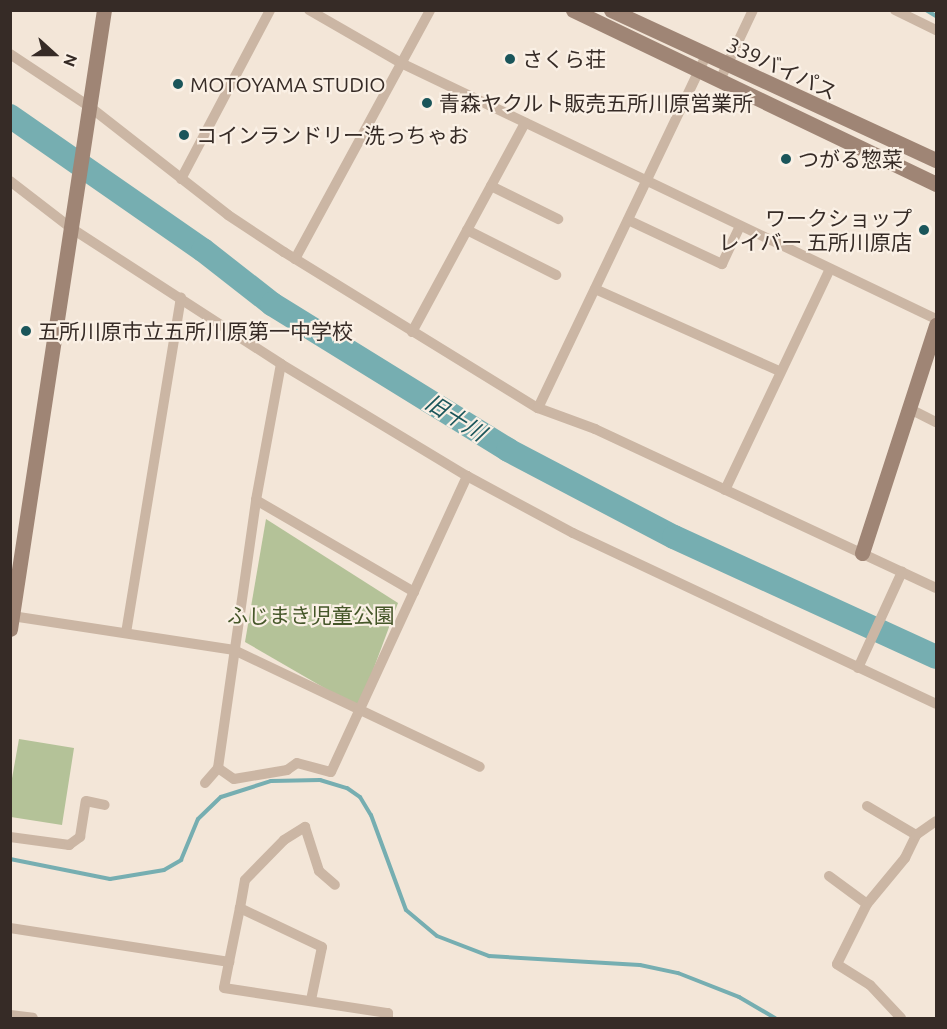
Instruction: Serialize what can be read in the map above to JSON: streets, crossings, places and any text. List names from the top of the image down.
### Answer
{
  "streets": {
    "street": ["339バイパス"]
  },
  "water": ["旧十川"],
  "parks": ["ふじまき児童公園"],
  "places": [
    "さくら荘",
    "MOTOYAMA STUDIO",
    "青森ヤクルト販売五所川原営業所",
    "コインランドリー洗っちゃお",
    "つがる惣菜",
    "ワークショップ レイバー 五所川原店",
    "五所川原市立五所川原第一中学校"
  ],
  "north": "right"
}
